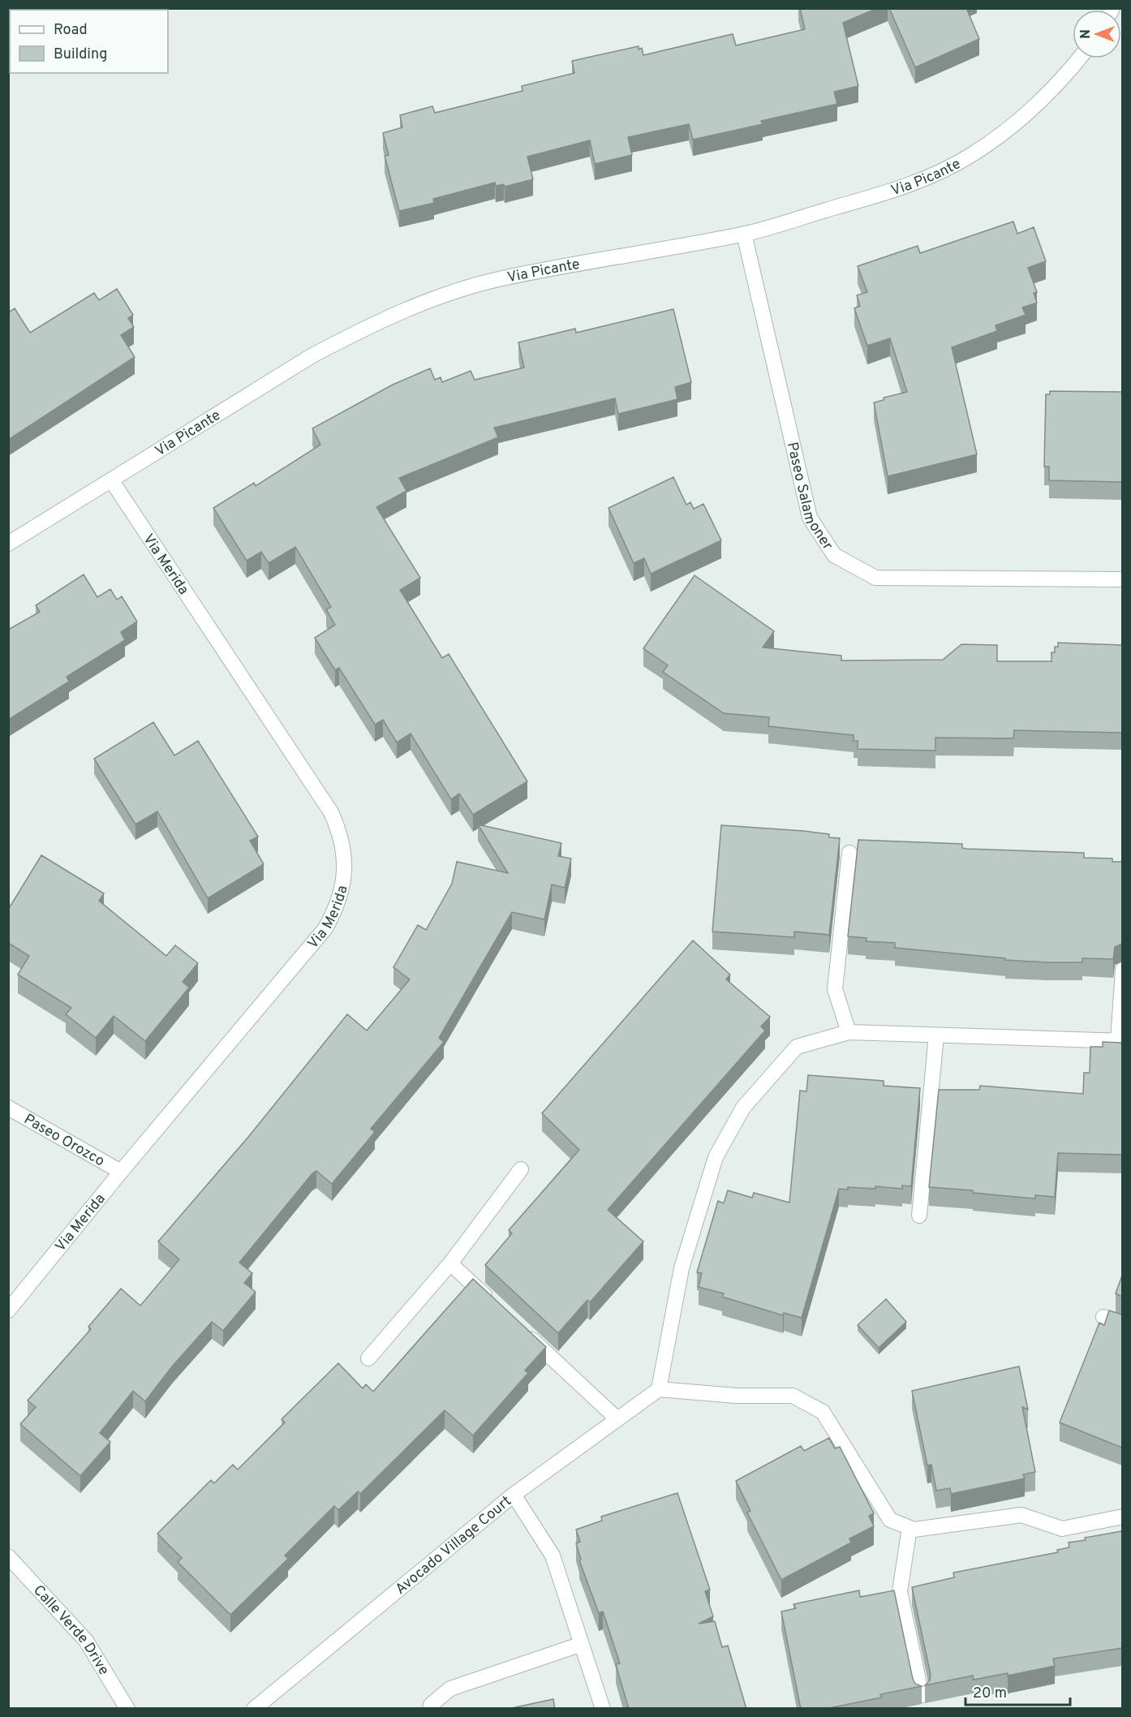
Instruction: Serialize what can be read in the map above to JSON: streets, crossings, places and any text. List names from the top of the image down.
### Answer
{
  "streets": {
    "street": [
      "Via Picante",
      "Paseo Salamoner",
      "Via Merida",
      "Paseo Orozco",
      "Avocado Village Court",
      "Calle Verde Drive"
    ]
  },
  "crossings": [
    ["Via Picante", "Paseo Salamoner"],
    ["Via Picante", "Via Merida"],
    ["Via Merida", "Paseo Orozco"]
  ],
  "legend": ["Road", "Building"],
  "scale_bar": "20 m",
  "north": "left"
}
